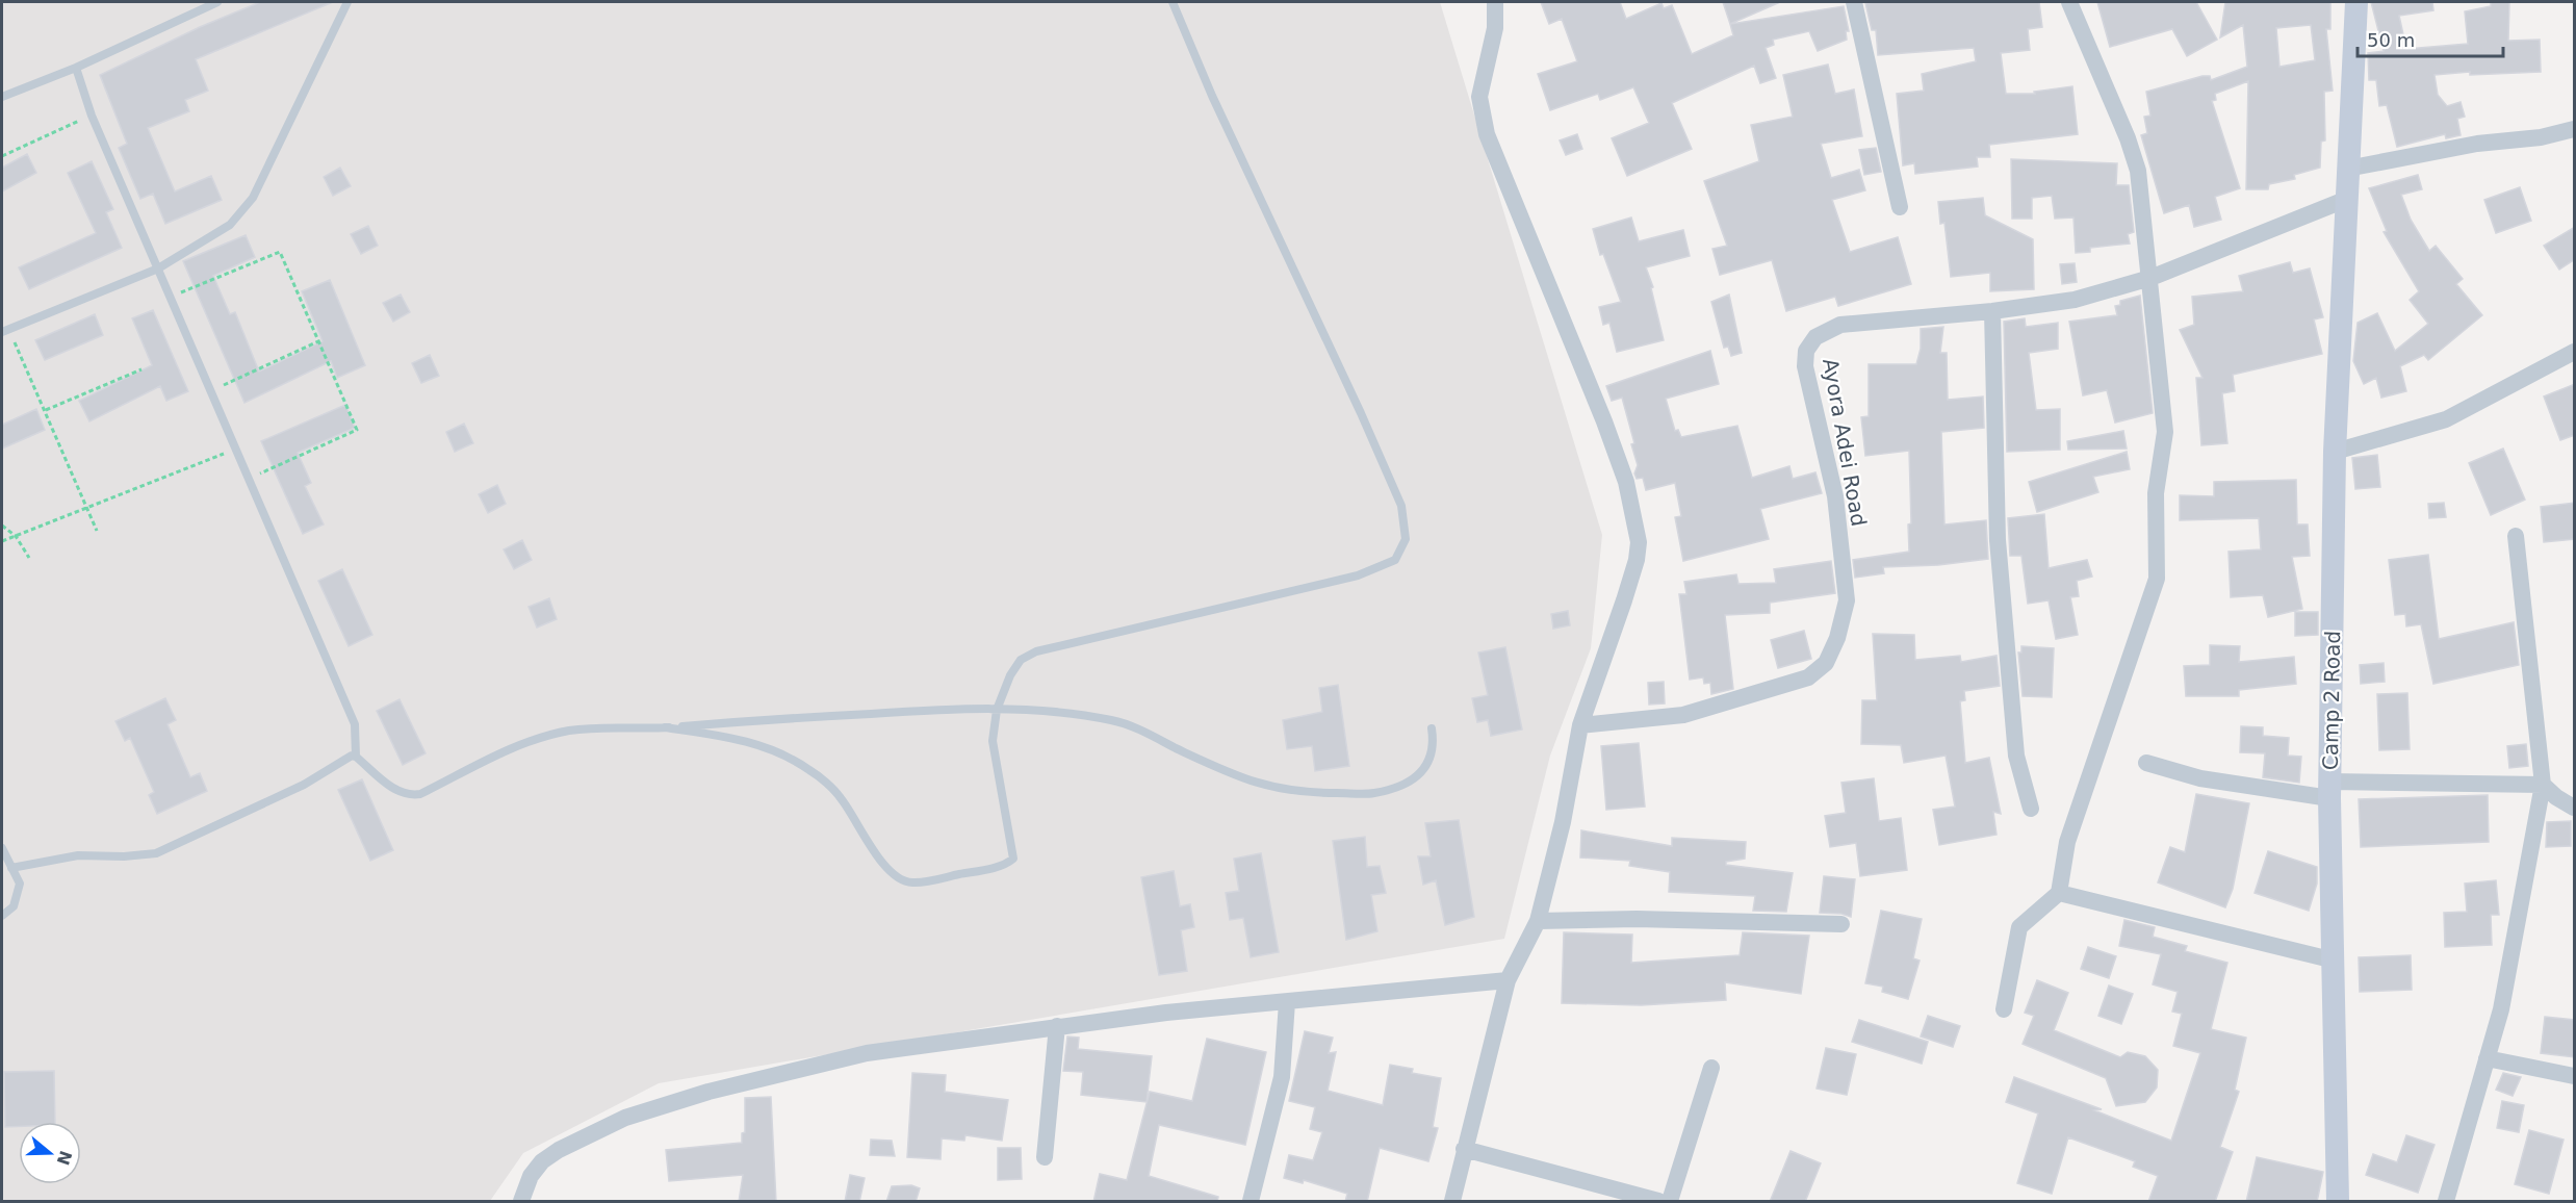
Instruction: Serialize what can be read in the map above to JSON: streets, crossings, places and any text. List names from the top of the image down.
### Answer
{
  "streets": {
    "street": ["Ayora Adei Road", "Camp 2 Road"]
  },
  "crossings": [
    ["Ayora Adei Road", "Camp 2 Road"]
  ],
  "scale_bar": "50 m",
  "north": "right"
}
